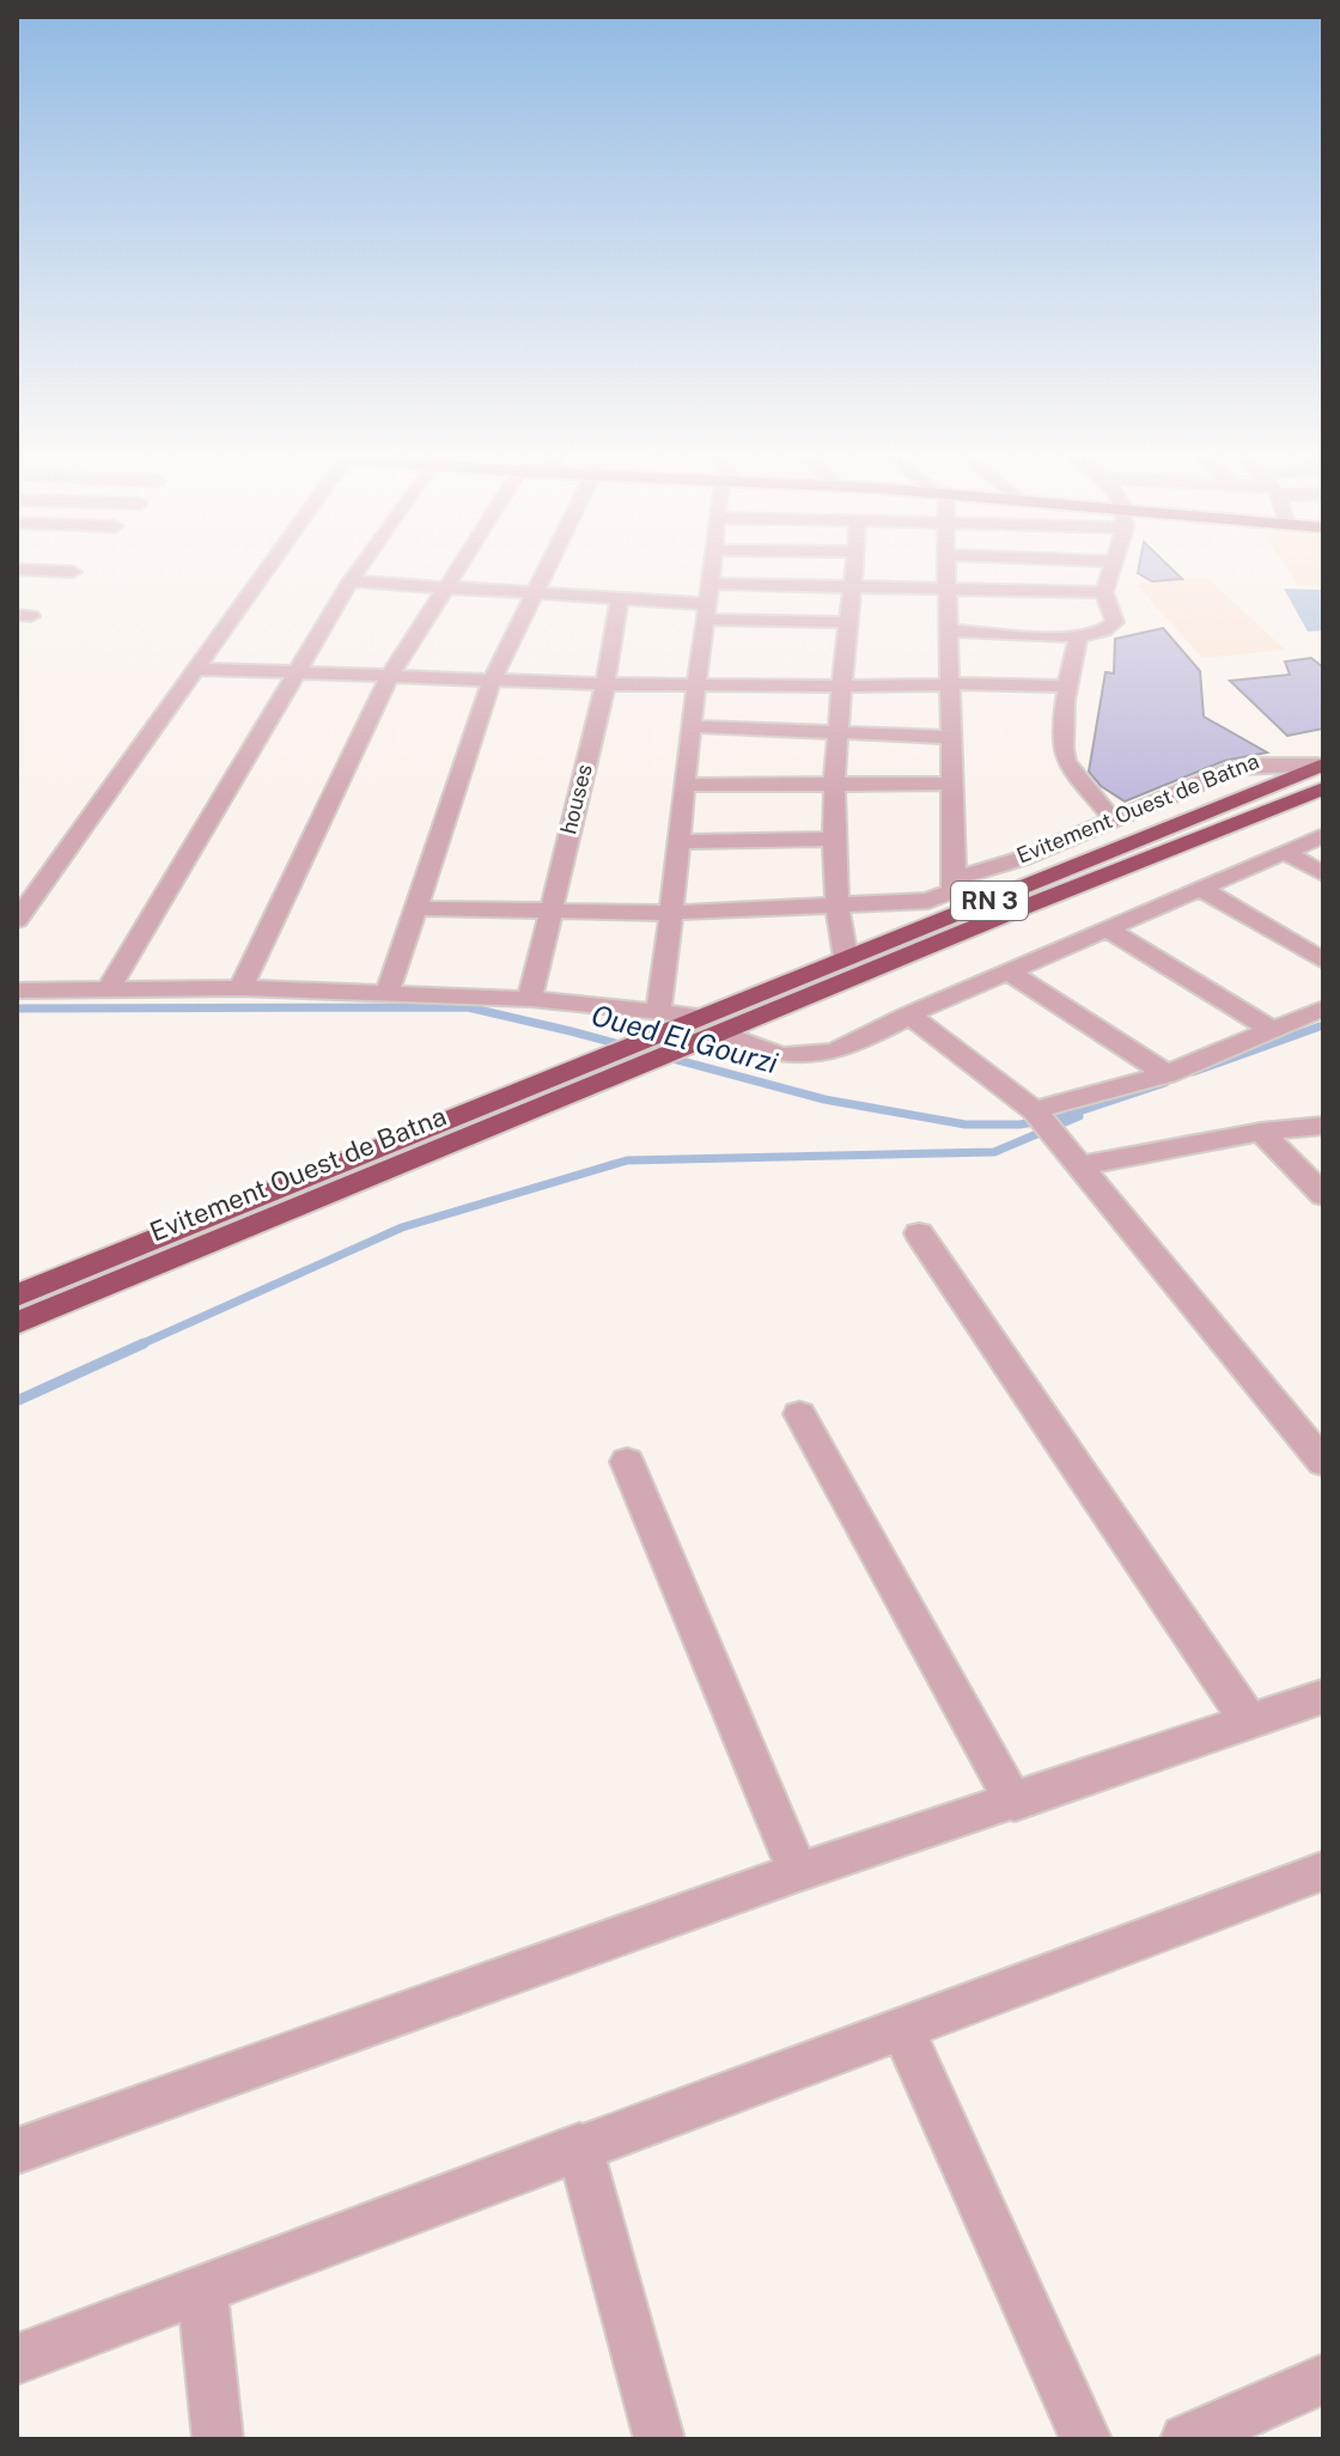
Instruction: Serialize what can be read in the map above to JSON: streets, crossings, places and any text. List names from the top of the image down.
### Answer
{
  "streets": {
    "highway": ["Evitement Ouest de Batna", "RN 3"],
    "street": ["houses"]
  },
  "crossings": [
    ["Evitement Ouest de Batna", "RN 3"]
  ],
  "water": ["Oued El Gourzi"]
}
